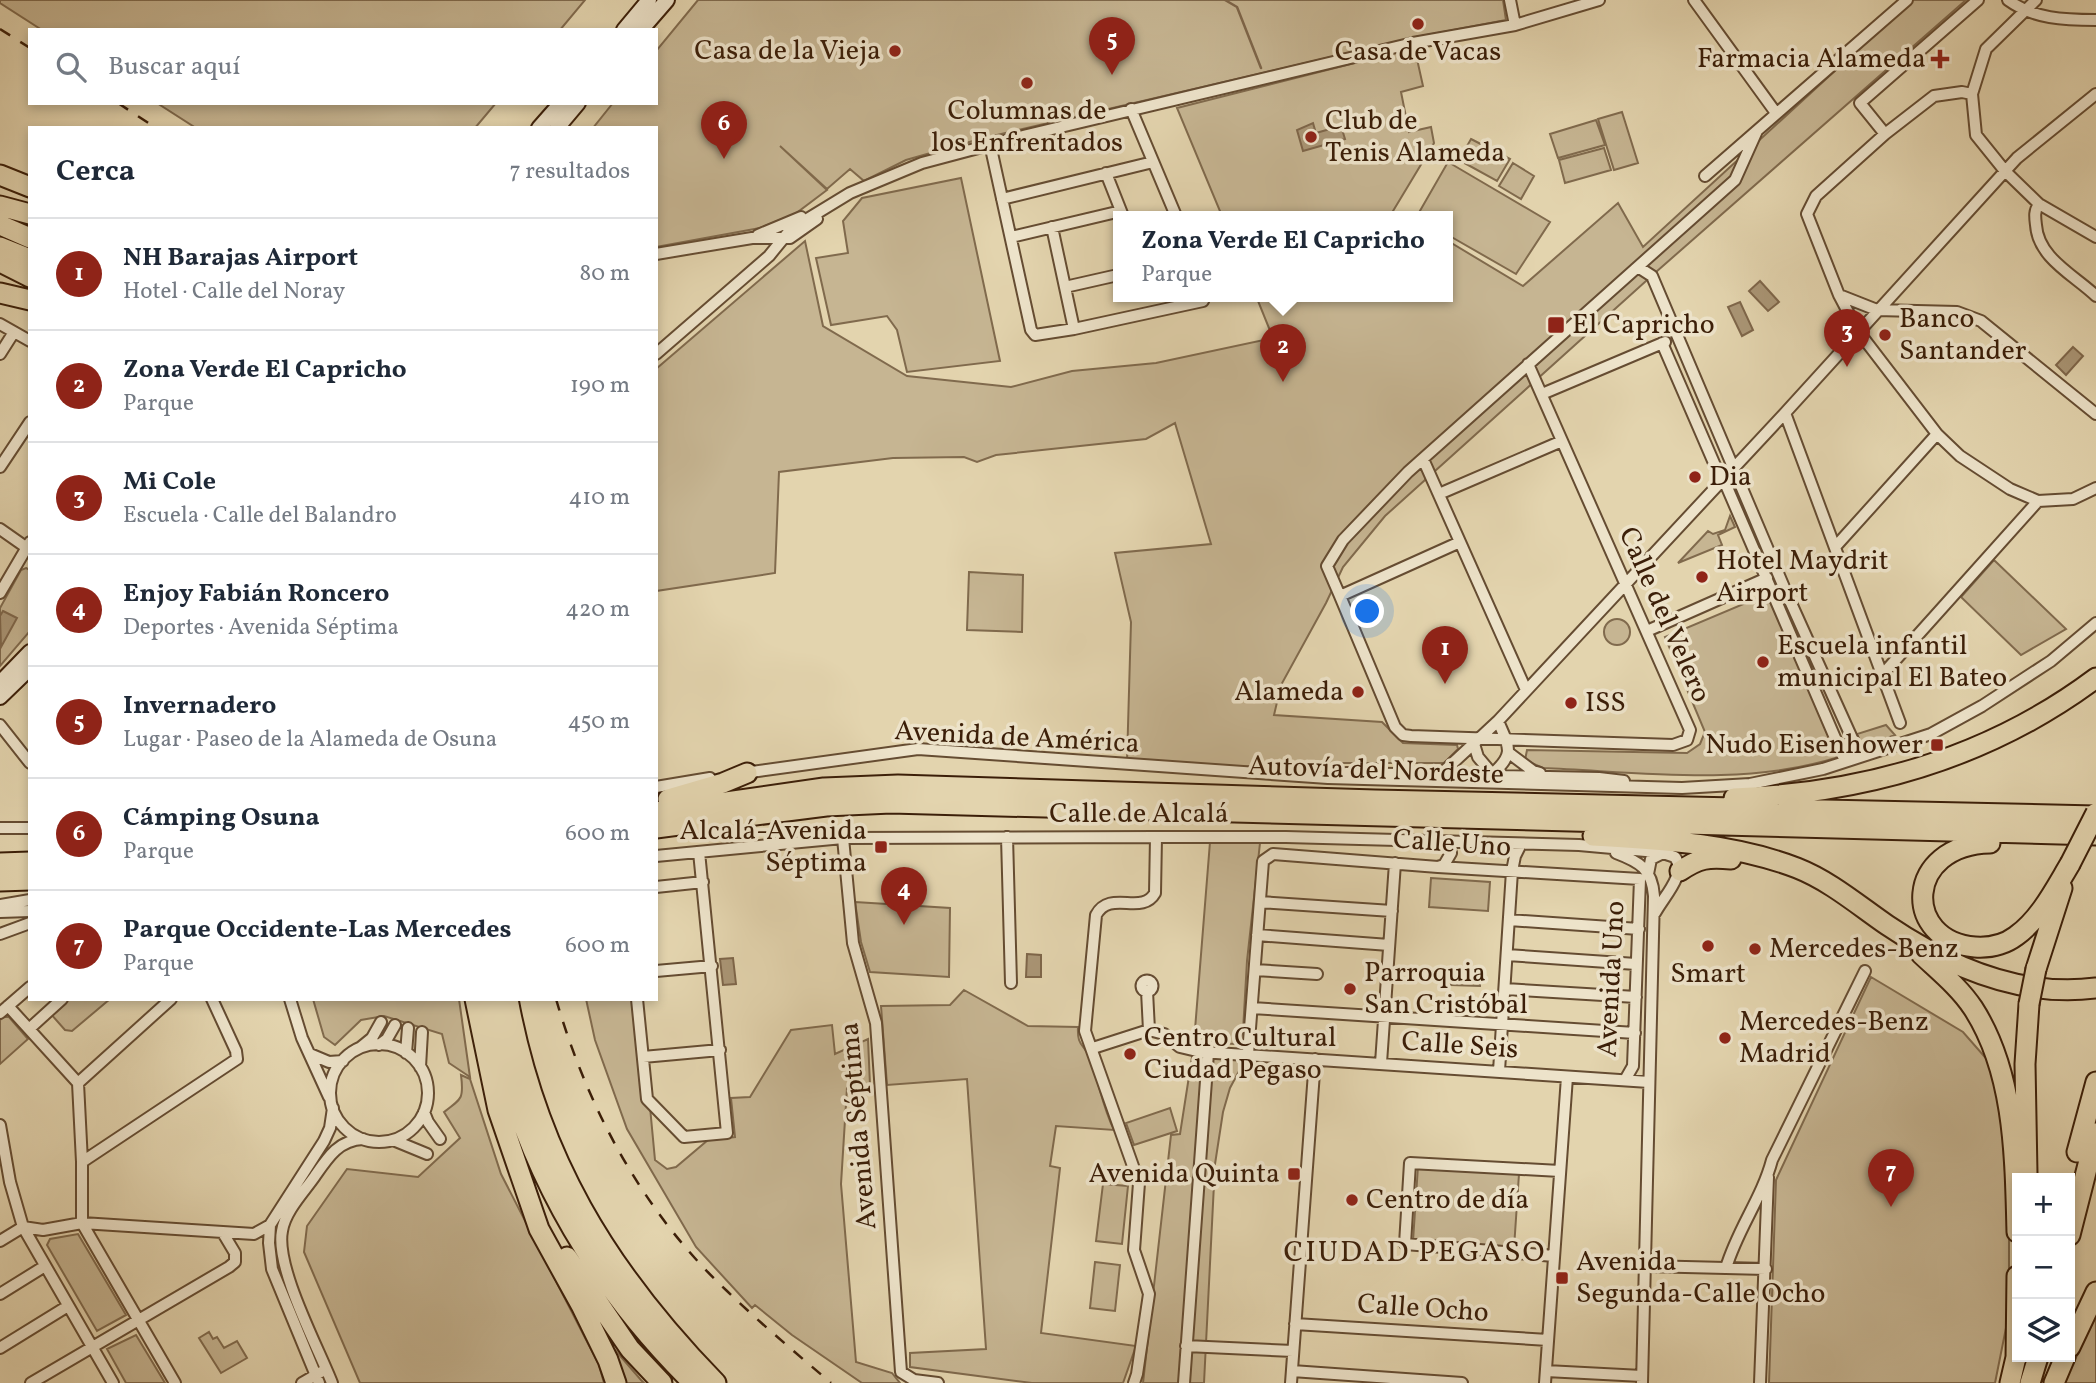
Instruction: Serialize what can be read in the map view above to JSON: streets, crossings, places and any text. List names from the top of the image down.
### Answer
{
  "streets": {
    "highway": ["Autovía del Nordeste"],
    "street": [
      "Calle del Velero",
      "Avenida de América",
      "Calle de Alcalá",
      "Calle Uno",
      "Avenida Uno",
      "Calle Seis",
      "Avenida Séptima",
      "Calle Ocho"
    ]
  },
  "crossings": [
    ["Calle de Alcalá", "Calle Uno"],
    ["Calle de Alcalá", "Avenida Uno"],
    ["Calle de Alcalá", "Avenida Séptima"],
    ["Calle Uno", "Avenida Uno"],
    ["Avenida Uno", "Calle Seis"]
  ],
  "districts": ["CIUDAD PEGASO"],
  "places": {
    "other": [
      "Casa de Vacas",
      "Casa de la Vieja",
      "Columnas de los Enfrentados",
      "Club de Tenis Alameda",
      "Banco Santander",
      "Dia",
      "Hotel Maydrit Airport",
      "Escuela infantil municipal El Bateo",
      "Alameda",
      "ISS",
      "Smart",
      "Mercedes-Benz",
      "Parroquia San Cristóbal",
      "Mercedes-Benz Madrid",
      "Centro Cultural Ciudad Pegaso",
      "Centro de día"
    ],
    "health": ["Farmacia Alameda"],
    "transit": [
      "El Capricho",
      "Nudo Eisenhower",
      "Alcalá-Avenida Séptima",
      "Avenida Quinta",
      "Avenida Segunda-Calle Ocho"
    ]
  },
  "page": {
    "pins": [
      "5",
      "6",
      "3",
      "2",
      "1",
      "4",
      "7"
    ],
    "search": "Buscar aquí",
    "heading": ["Cerca", "7 resultados"],
    "popup": ["Zona Verde El Capricho", "Parque"],
    "list": [
      {
        "mark": "1",
        "name": "NH Barajas Airport",
        "note": "Hotel · Calle del Noray",
        "value": "80 m"
      },
      {
        "mark": "2",
        "name": "Zona Verde El Capricho",
        "note": "Parque",
        "value": "190 m"
      },
      {
        "mark": "3",
        "name": "Mi Cole",
        "note": "Escuela · Calle del Balandro",
        "value": "410 m"
      },
      {
        "mark": "4",
        "name": "Enjoy Fabián Roncero",
        "note": "Deportes · Avenida Séptima",
        "value": "420 m"
      },
      {
        "mark": "5",
        "name": "Invernadero",
        "note": "Lugar · Paseo de la Alameda de Osuna",
        "value": "450 m"
      },
      {
        "mark": "6",
        "name": "Cámping Osuna",
        "note": "Parque",
        "value": "600 m"
      },
      {
        "mark": "7",
        "name": "Parque Occidente-Las Mercedes",
        "note": "Parque",
        "value": "600 m"
      }
    ],
    "map_buttons": ["+", "−"]
  }
}
